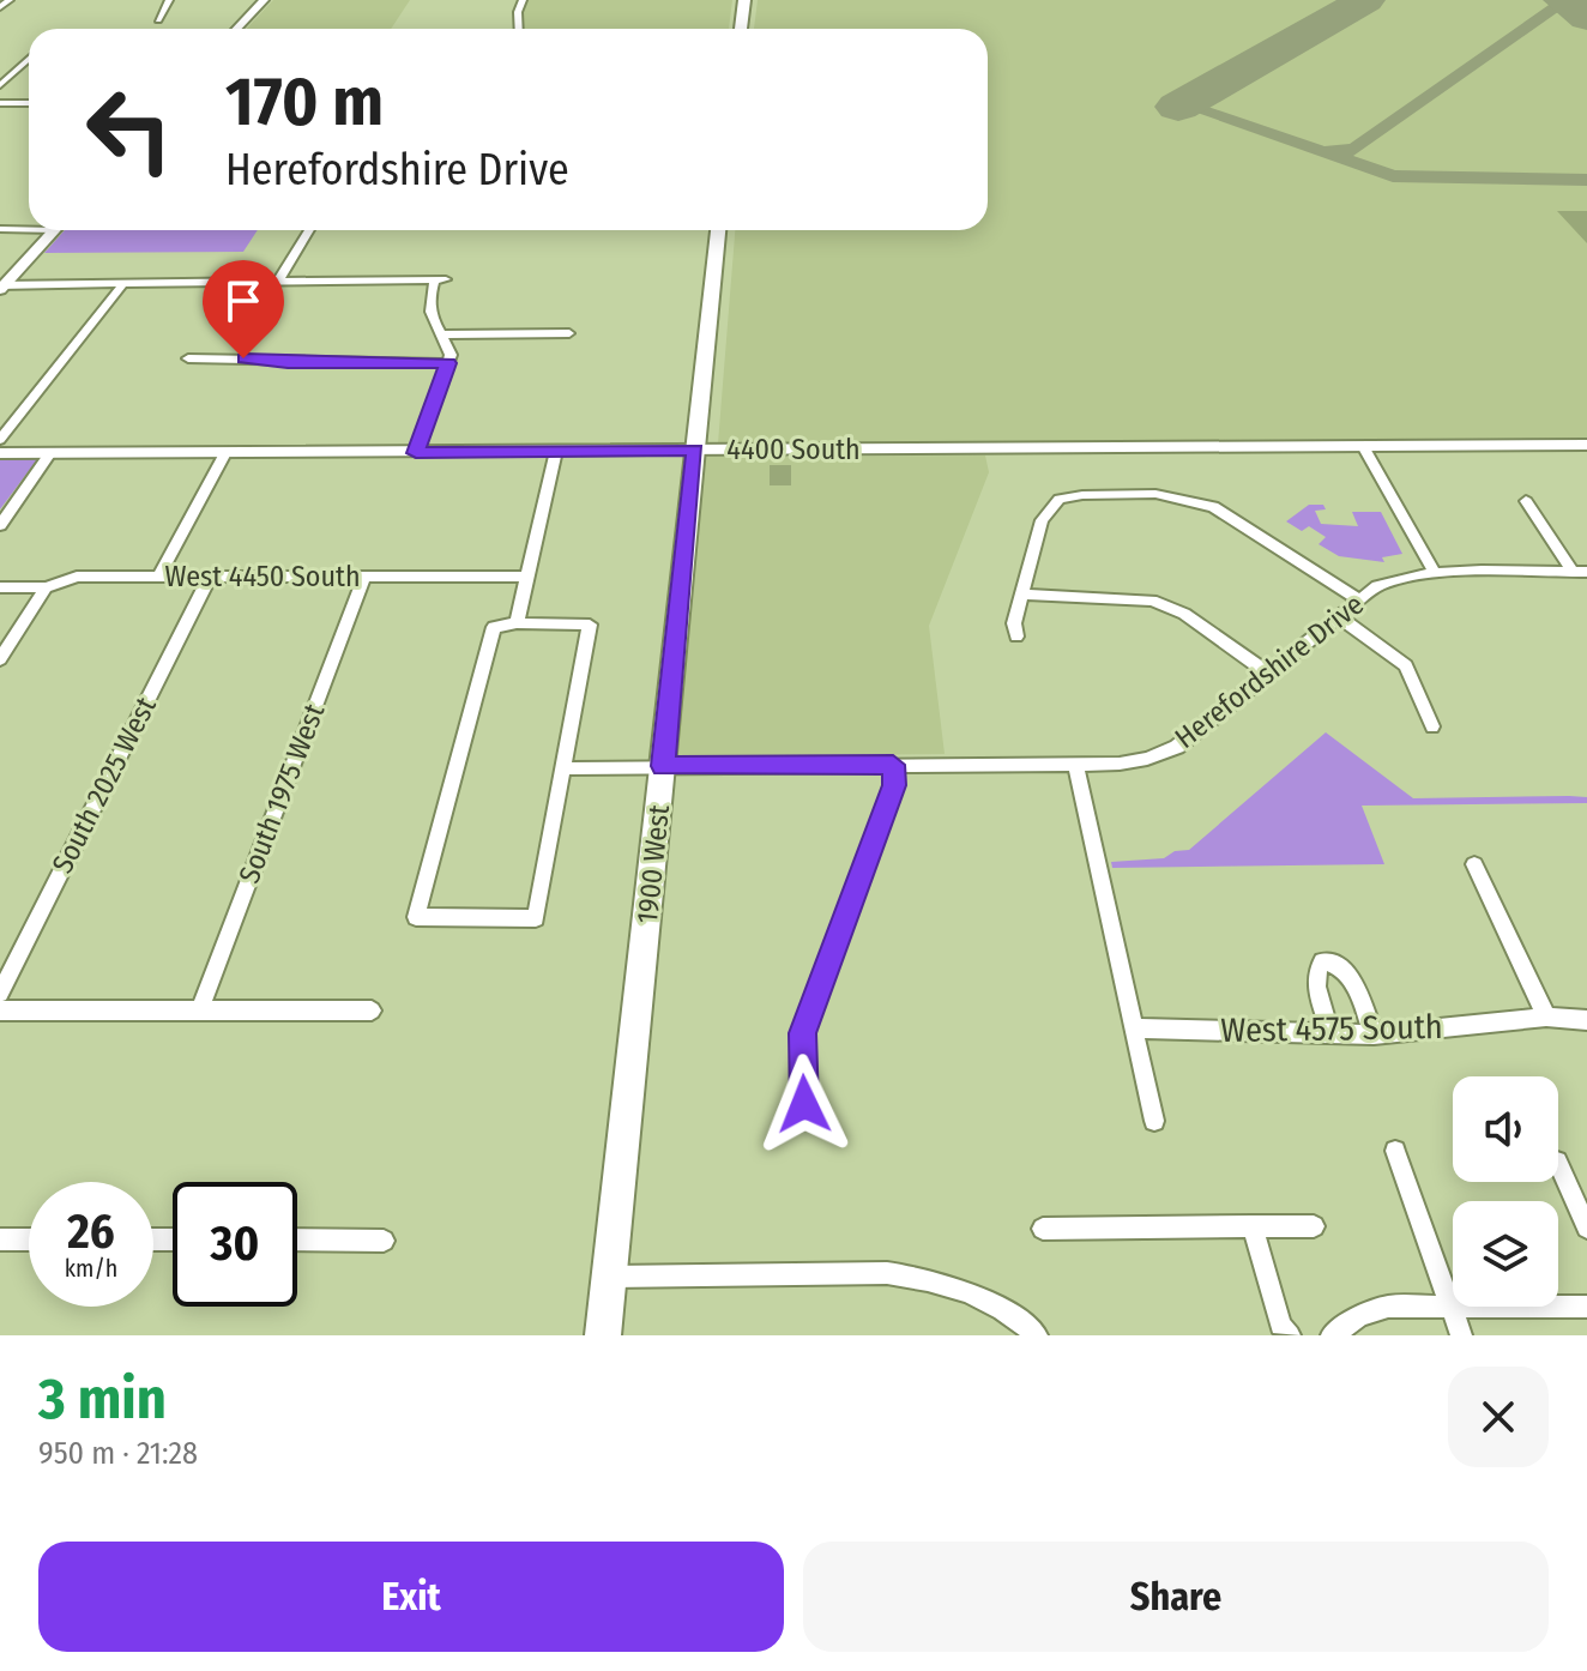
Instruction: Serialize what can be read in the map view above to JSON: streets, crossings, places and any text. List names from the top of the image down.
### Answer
{
  "streets": {
    "main road": ["1900 West"],
    "street": [
      "4400 South",
      "West 4450 South",
      "Herefordshire Drive",
      "South 2025 West",
      "South 1975 West",
      "West 4575 South"
    ]
  },
  "crossings": [
    ["4400 South", "1900 West"],
    ["West 4450 South", "South 2025 West"],
    ["West 4450 South", "South 1975 West"],
    ["Herefordshire Drive", "1900 West"]
  ],
  "page": {
    "turn": ["170 m", "Herefordshire Drive"],
    "speed": "26 km/h",
    "limit": "30",
    "heading": ["3 min", "950 m · 21:28"],
    "buttons": ["Exit", "Share"]
  }
}
